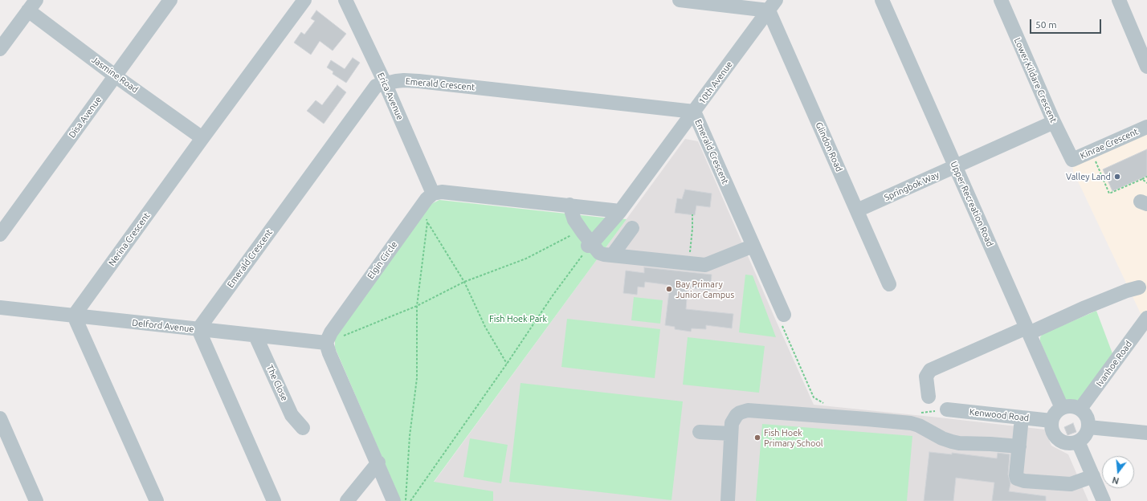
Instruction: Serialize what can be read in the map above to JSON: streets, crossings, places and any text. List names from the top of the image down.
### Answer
{
  "streets": {
    "street": [
      "Jasmine Road",
      "Lower Kildare Crescent",
      "10th Avenue",
      "Emerald Crescent",
      "Erica Avenue",
      "Disa Avenue",
      "Kinrae Crescent",
      "Glindon Road",
      "Springbok Way",
      "Upper Recreation Road",
      "Nerina Crescent",
      "Elgin Circle",
      "Delford Avenue",
      "Ivanhoe Road",
      "The Close",
      "Kenwood Road"
    ]
  },
  "crossings": [
    ["Jasmine Road", "Disa Avenue"],
    ["Jasmine Road", "Nerina Crescent"],
    ["Lower Kildare Crescent", "Kinrae Crescent"],
    ["Lower Kildare Crescent", "Springbok Way"],
    ["10th Avenue", "Emerald Crescent"],
    ["10th Avenue", "Glindon Road"],
    ["Emerald Crescent", "Erica Avenue"],
    ["Emerald Crescent", "Delford Avenue"],
    ["Erica Avenue", "Elgin Circle"],
    ["Glindon Road", "Springbok Way"],
    ["Springbok Way", "Upper Recreation Road"],
    ["Upper Recreation Road", "Ivanhoe Road"],
    ["Upper Recreation Road", "Kenwood Road"],
    ["Nerina Crescent", "Delford Avenue"],
    ["Elgin Circle", "Delford Avenue"],
    ["Delford Avenue", "The Close"],
    ["Ivanhoe Road", "Kenwood Road"]
  ],
  "parks": ["Fish Hoek Park"],
  "places": ["Valley Land", "Bay Primary Junior Campus", "Fish Hoek Primary School"],
  "scale_bar": "50 m",
  "north": "bottom"
}
